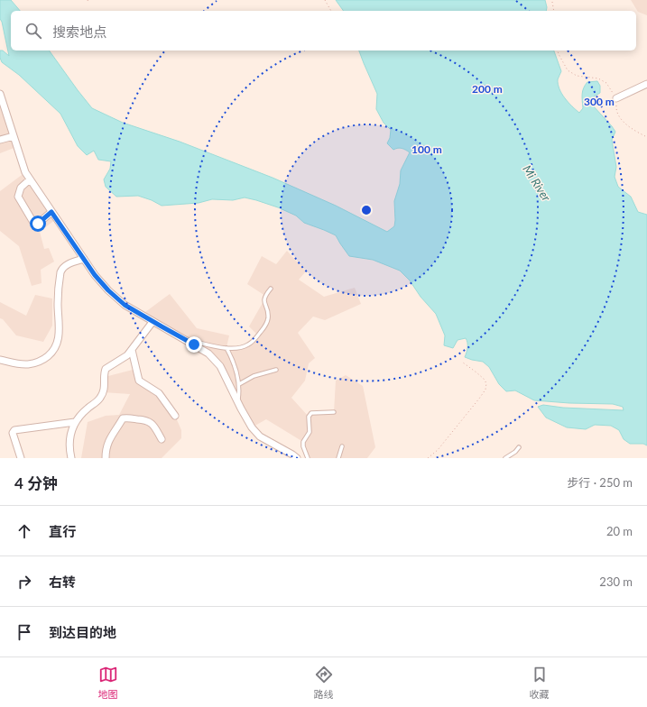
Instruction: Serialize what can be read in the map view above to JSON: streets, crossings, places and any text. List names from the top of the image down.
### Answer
{
  "water": ["Mi River"],
  "page": {
    "search": "搜索地点",
    "heading": ["4 分钟", "步行 · 250 m"],
    "list": [
      ["直行", "20 m"],
      ["右转", "230 m"],
      "到达目的地"
    ],
    "nav": ["地图", "路线", "收藏"]
  },
  "rings": ["200 m", "300 m", "100 m"]
}
